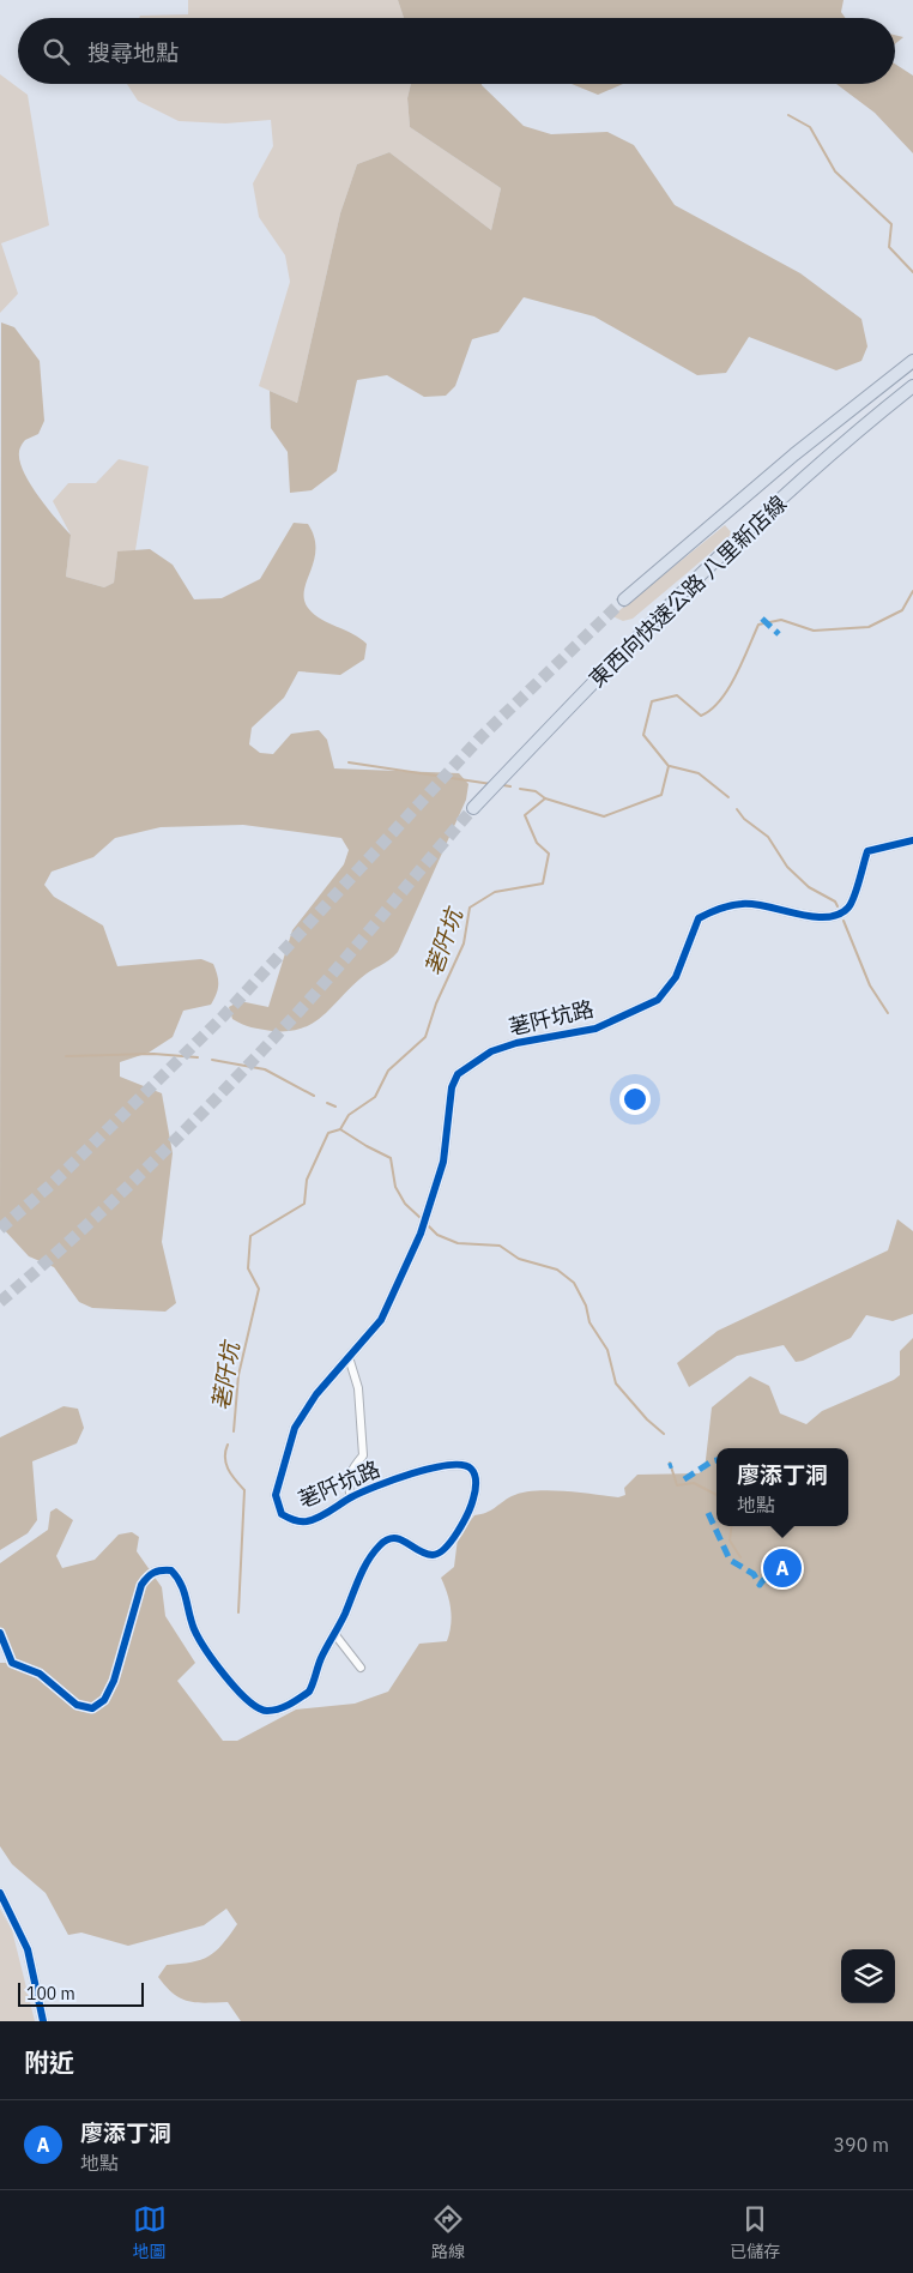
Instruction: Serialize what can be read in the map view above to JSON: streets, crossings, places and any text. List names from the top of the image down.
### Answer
{
  "streets": {
    "highway": ["東西向快速公路 八里新店線"],
    "street": ["荖阡坑路"]
  },
  "water": ["荖阡坑"],
  "scale_bar": "100 m",
  "page": {
    "search": "搜尋地點",
    "popup": ["廖添丁洞", "地點"],
    "pins": "A",
    "scale": "100 m",
    "heading": "附近",
    "list": [
      {
        "mark": "A",
        "name": "廖添丁洞",
        "note": "地點",
        "value": "390 m"
      }
    ],
    "nav": ["地圖", "路線", "已儲存"]
  }
}
